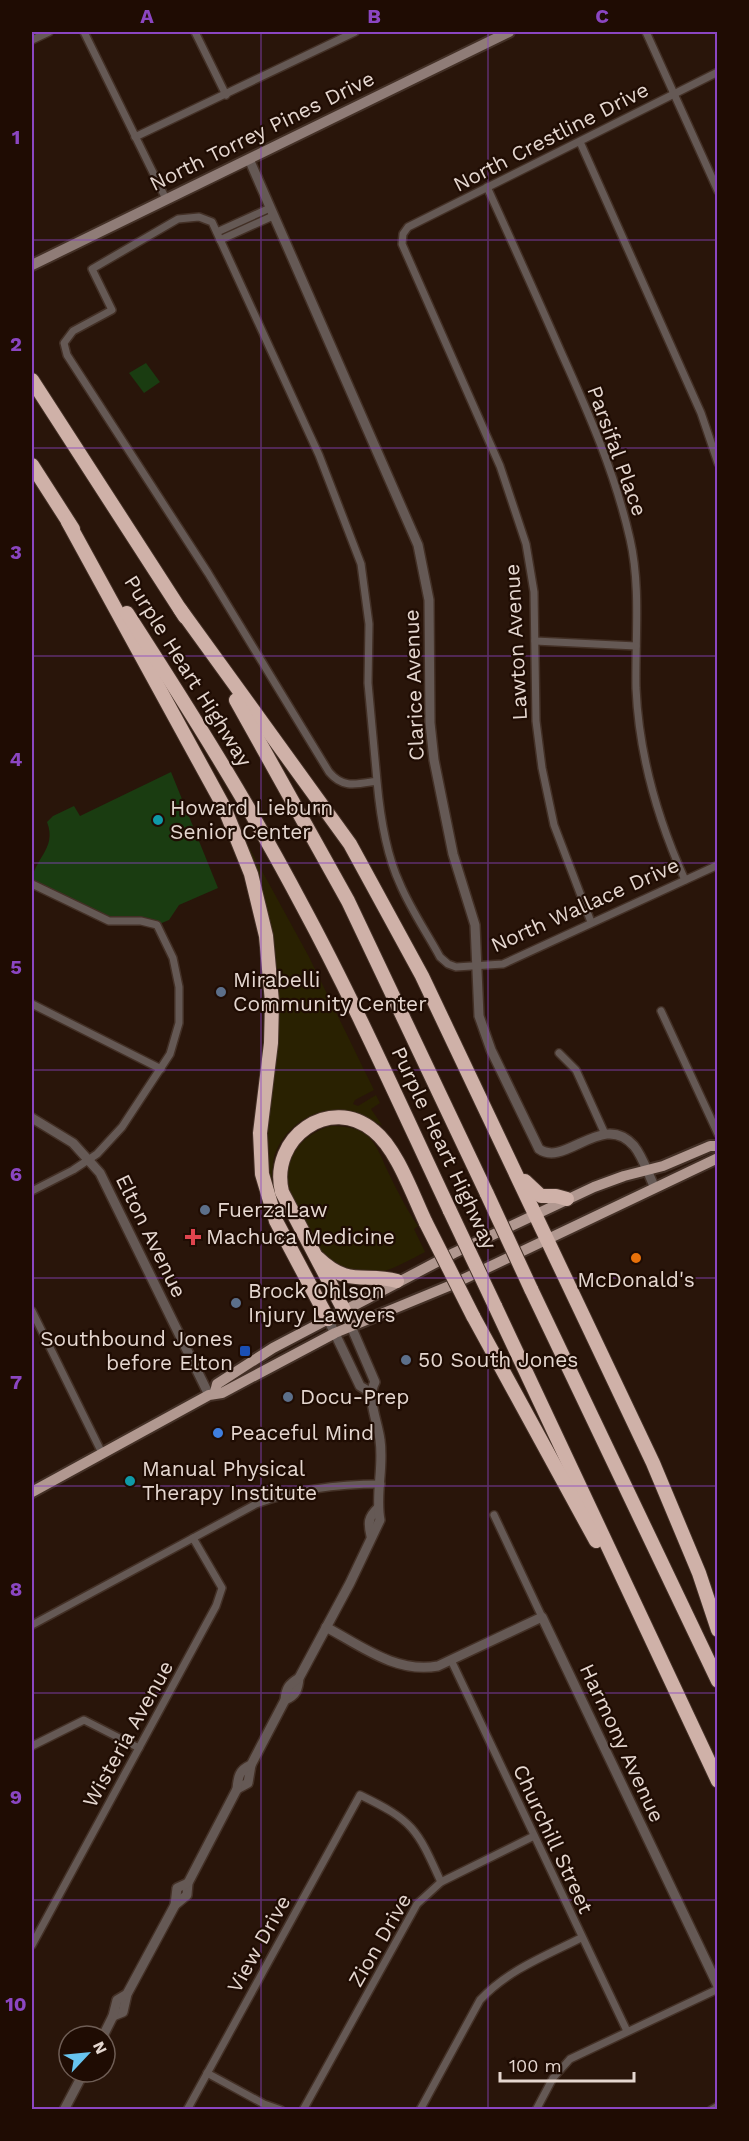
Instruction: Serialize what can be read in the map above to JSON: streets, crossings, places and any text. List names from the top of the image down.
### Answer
{
  "streets": {
    "highway": ["Purple Heart Highway"],
    "main road": ["North Torrey Pines Drive"],
    "street": [
      "North Crestline Drive",
      "Parsifal Place",
      "Lawton Avenue",
      "Clarice Avenue",
      "North Wallace Drive",
      "Elton Avenue",
      "Wisteria Avenue",
      "Harmony Avenue",
      "Churchill Street",
      "Zion Drive",
      "View Drive"
    ]
  },
  "crossings": [
    ["North Torrey Pines Drive", "Clarice Avenue"],
    ["North Crestline Drive", "Parsifal Place"],
    ["North Crestline Drive", "Lawton Avenue"],
    ["Parsifal Place", "North Wallace Drive"],
    ["Lawton Avenue", "North Wallace Drive"],
    ["Clarice Avenue", "North Wallace Drive"],
    ["Churchill Street", "Zion Drive"],
    ["Zion Drive", "View Drive"]
  ],
  "places": {
    "other": [
      "Howard Lieburn Senior Center",
      "Mirabelli Community Center",
      "FuerzaLaw",
      "McDonald's",
      "Brock Ohlson Injury Lawyers",
      "50 South Jones",
      "Docu-Prep",
      "Peaceful Mind",
      "Manual Physical Therapy Institute"
    ],
    "health": ["Machuca Medicine"],
    "transit": ["Southbound Jones before Elton"]
  },
  "scale_bar": "100 m",
  "north": "top right",
  "grid": {
    "columns": ["A", "B", "C"],
    "rows": [
      "1",
      "2",
      "3",
      "4",
      "5",
      "6",
      "7",
      "8",
      "9",
      "10"
    ]
  }
}
